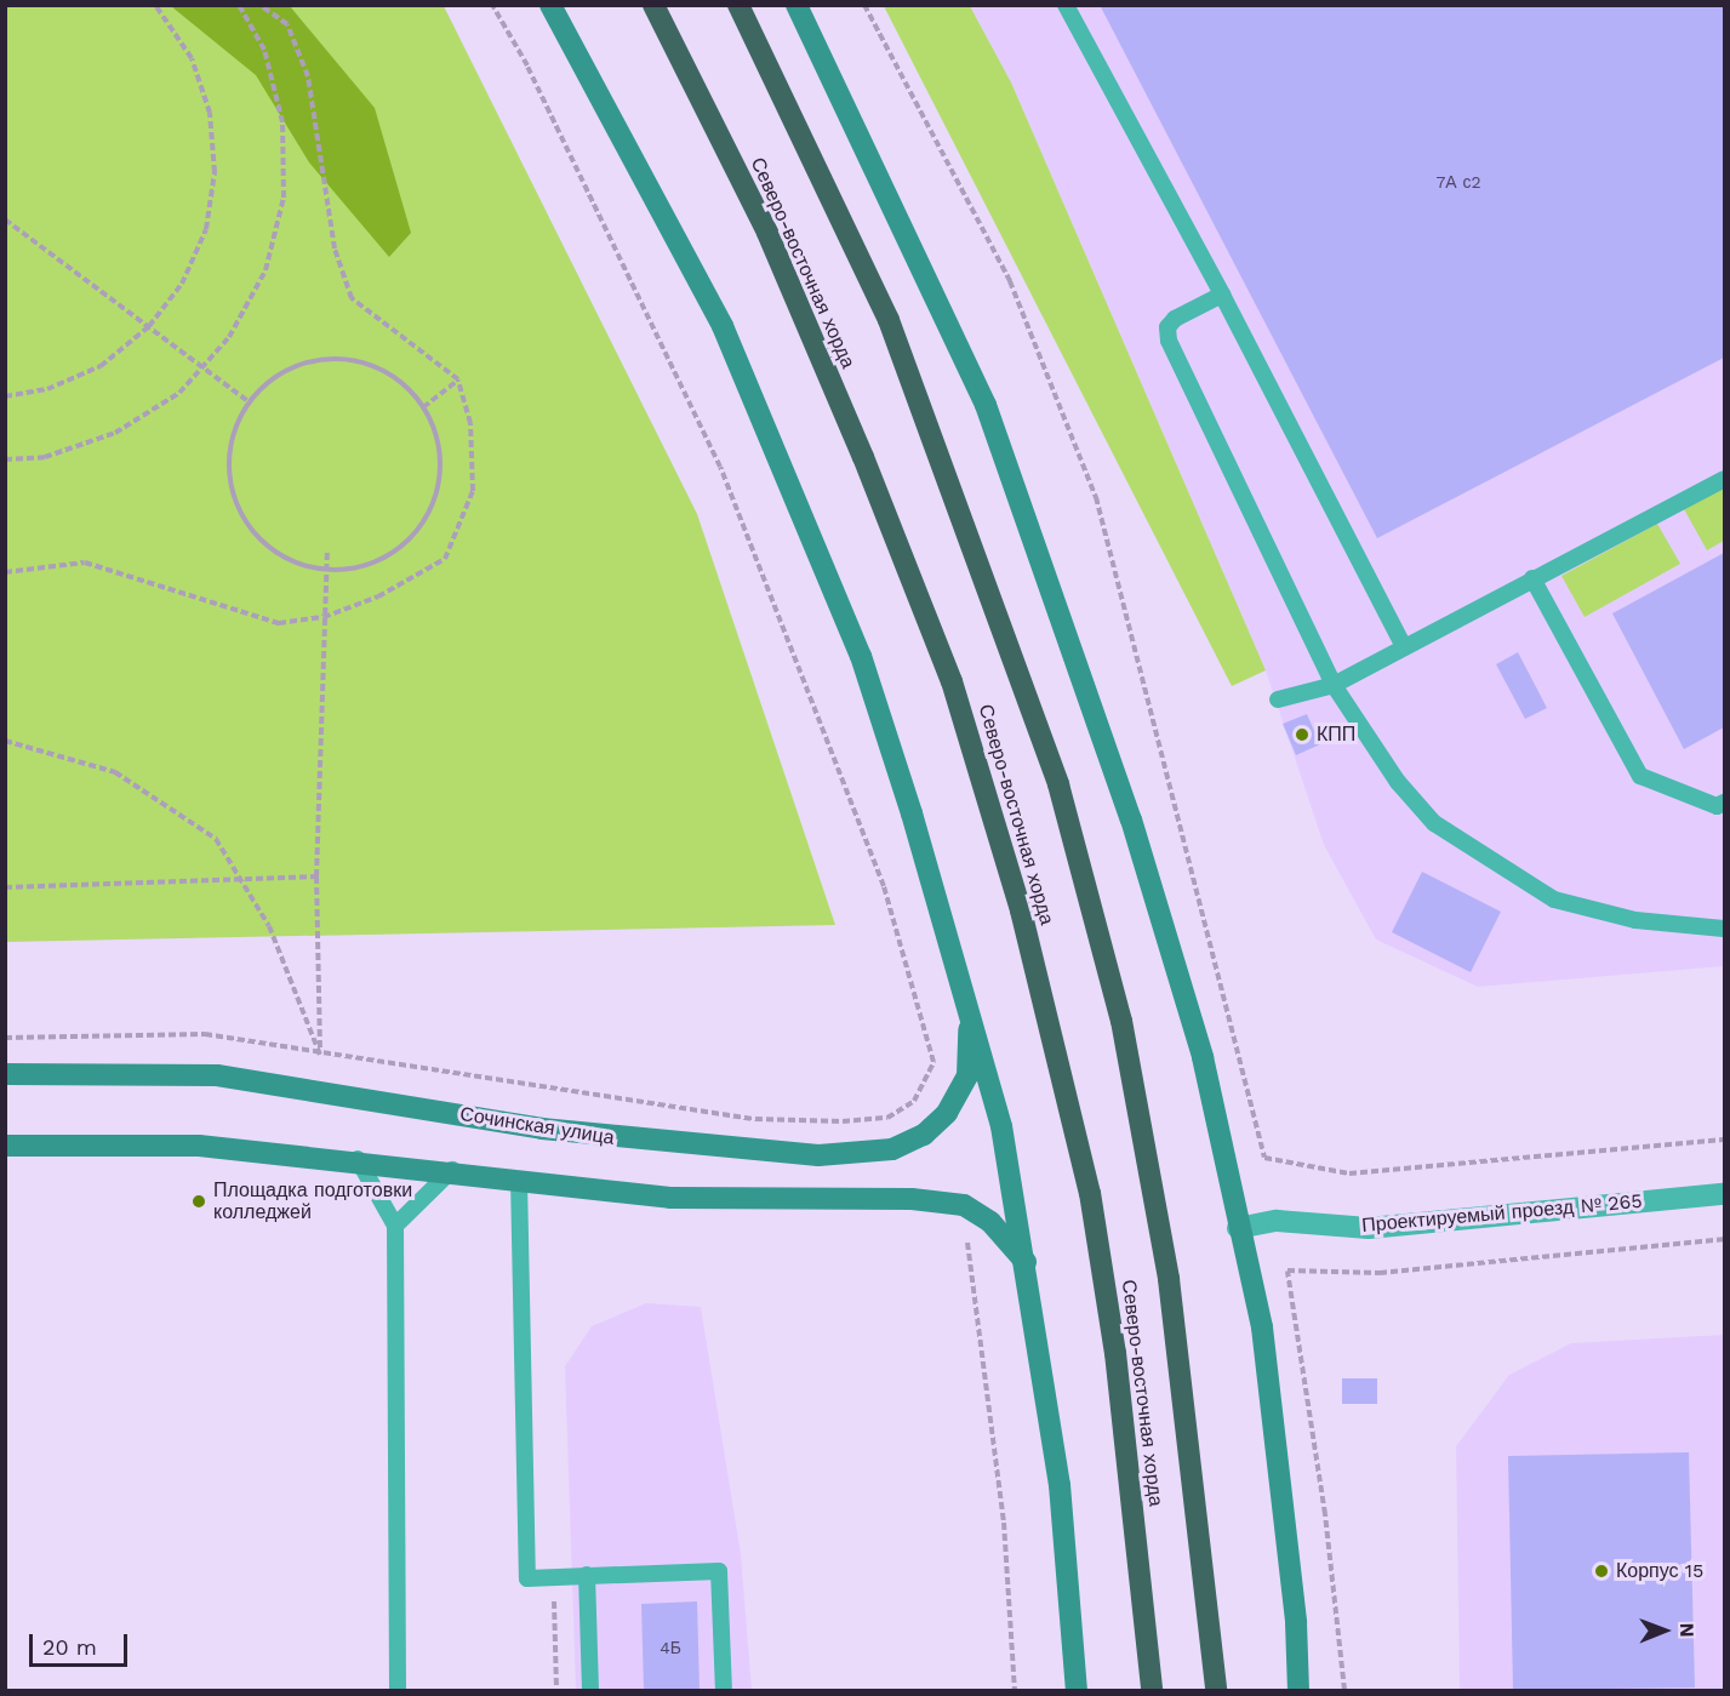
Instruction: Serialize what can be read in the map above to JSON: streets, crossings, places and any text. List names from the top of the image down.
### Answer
{
  "streets": {
    "highway": ["Северо-восточная хорда"],
    "street": ["Сочинская улица", "Проектируемый проезд № 265"]
  },
  "places": ["КПП", "Площадка подготовки колледжей", "Корпус 15"],
  "house_numbers": ["7А с2", "4Б"],
  "scale_bar": "20 m",
  "north": "right"
}
